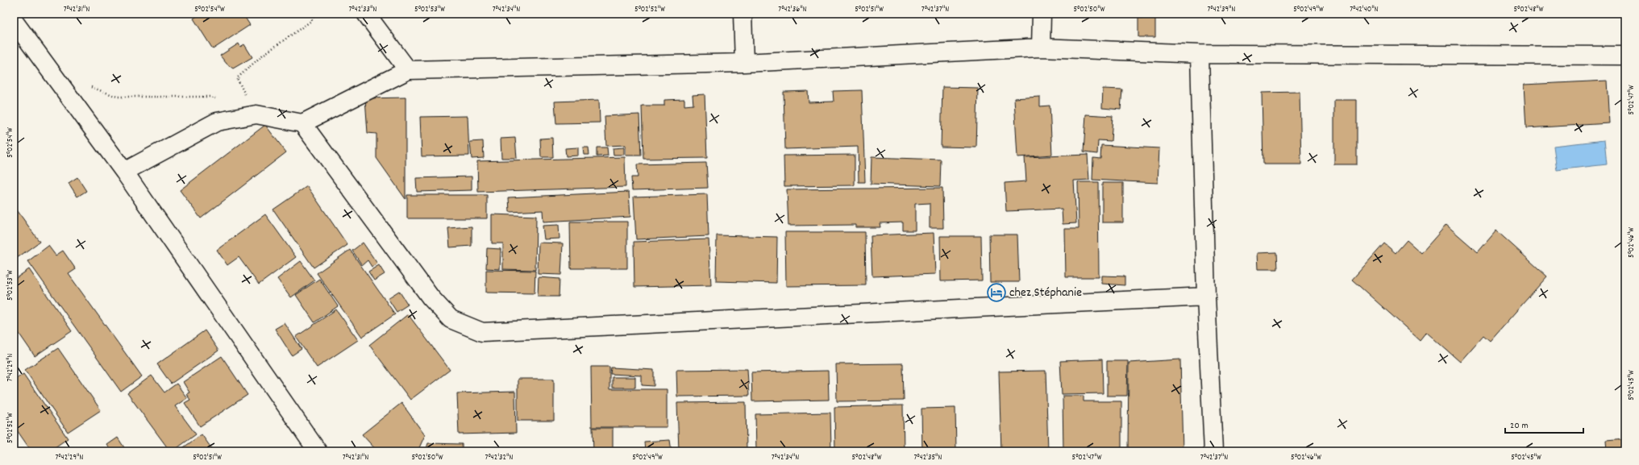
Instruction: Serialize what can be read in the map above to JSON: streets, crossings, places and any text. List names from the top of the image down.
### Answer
{
  "places": {
    "hotel": ["chez Stéphanie"]
  },
  "scale_bar": "20 m",
  "coordinates": [
    "7°42'31\"N",
    "5°02'54\"W",
    "7°42'33\"N",
    "5°02'53\"W",
    "7°42'34\"N",
    "5°02'52\"W",
    "7°42'36\"N",
    "5°02'51\"W",
    "7°42'37\"N",
    "5°02'50\"W",
    "7°42'39\"N",
    "5°02'49\"W",
    "7°42'40\"N",
    "5°02'48\"W",
    "5°02'47\"W",
    "5°02'46\"W",
    "7°42'29\"N",
    "5°02'45\"W",
    "7°42'32\"N",
    "7°42'35\"N"
  ]
}
